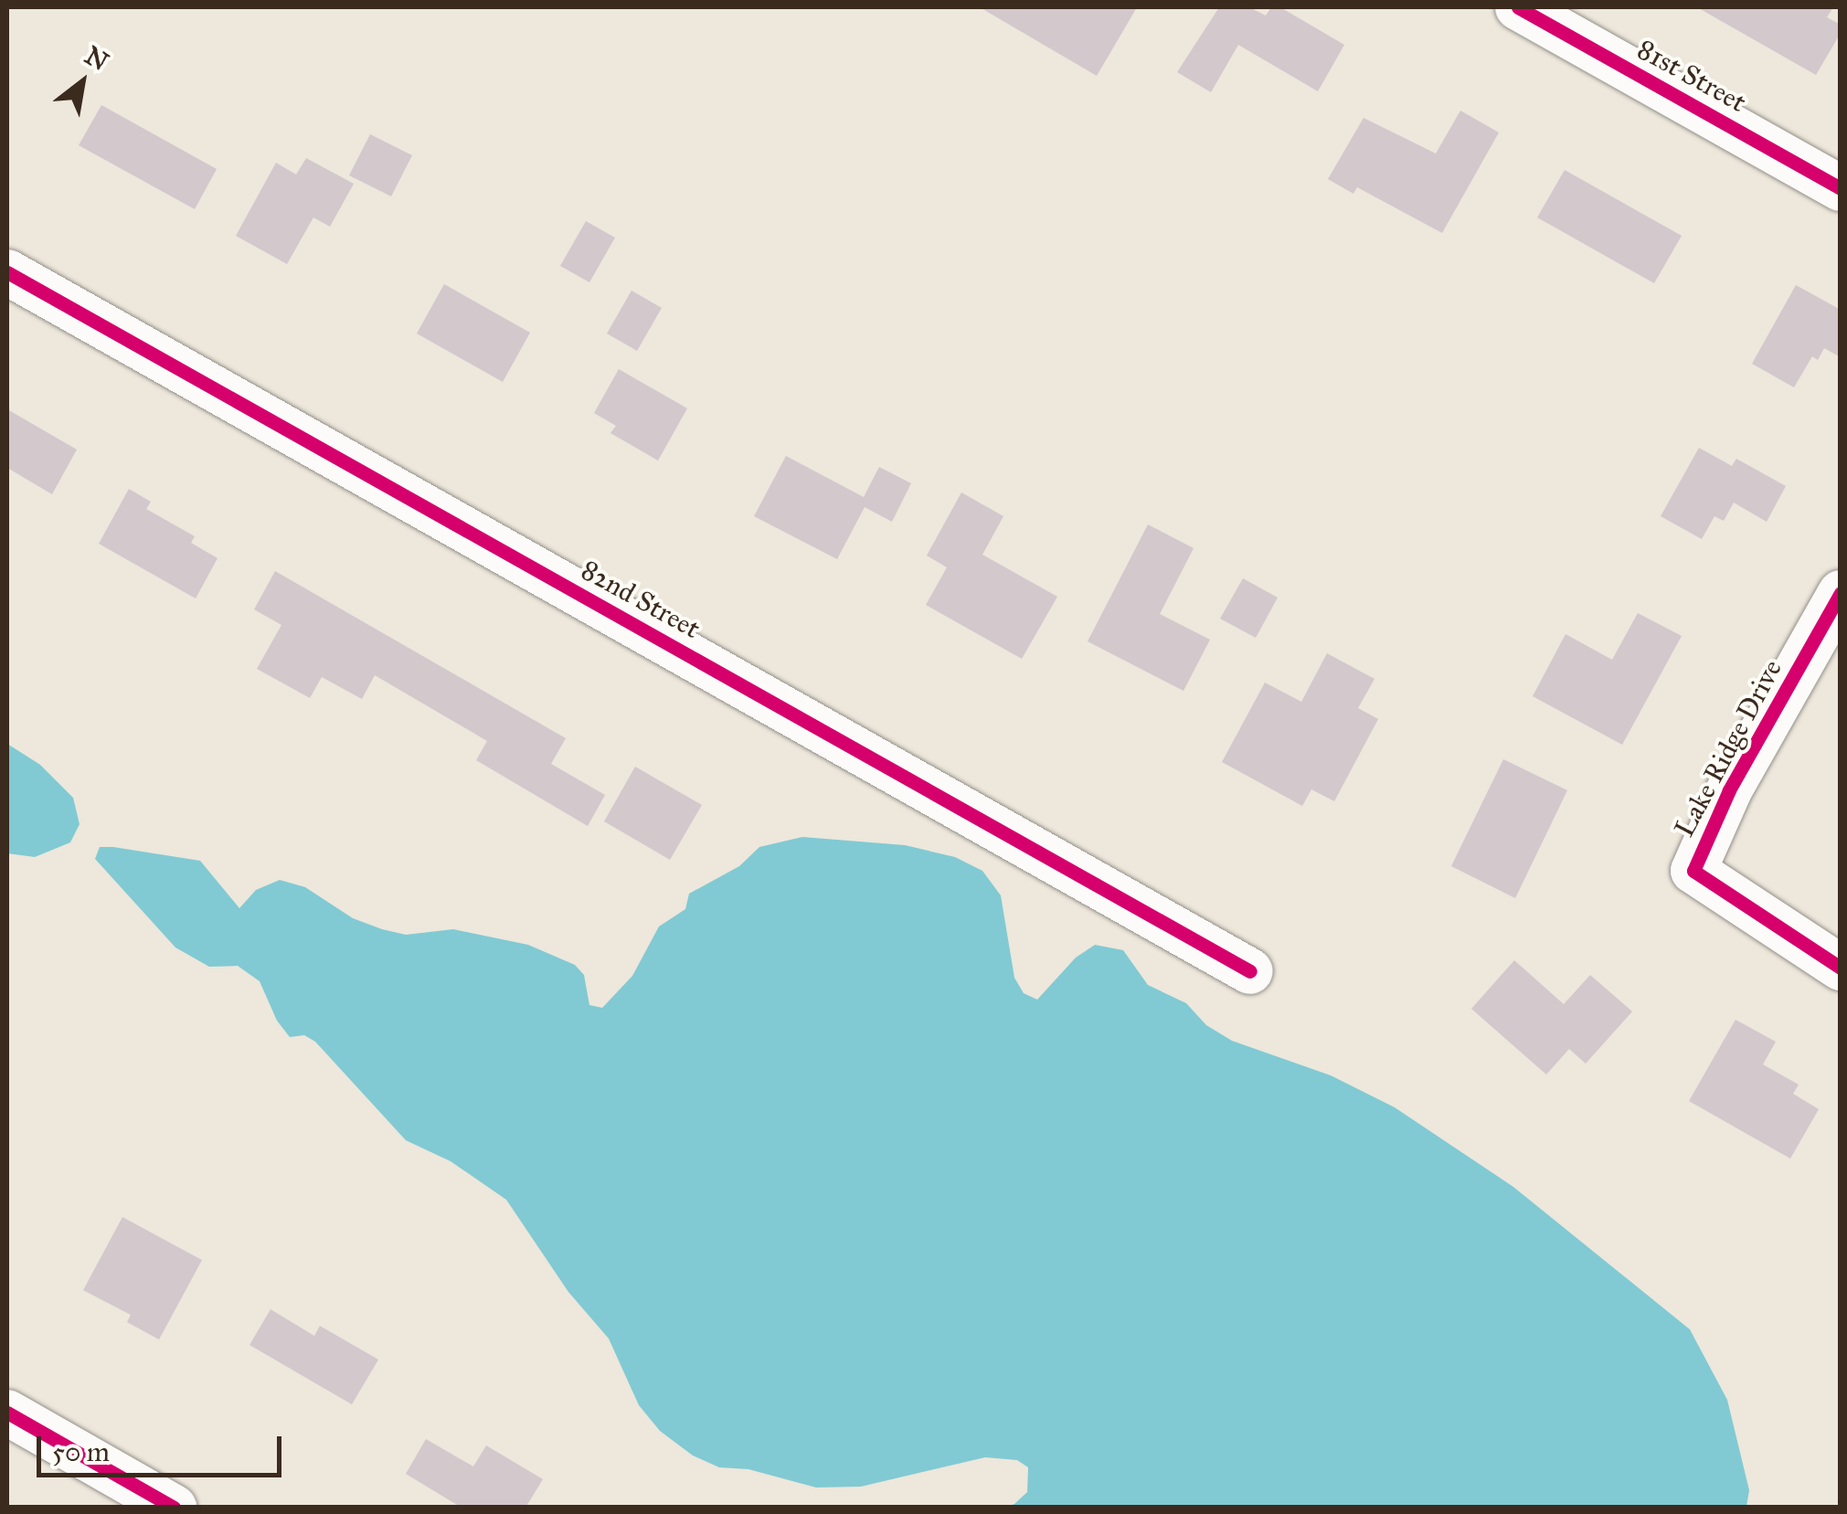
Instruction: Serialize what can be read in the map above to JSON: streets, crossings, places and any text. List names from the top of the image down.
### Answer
{
  "streets": {
    "street": ["81st Street", "82nd Street", "Lake Ridge Drive"]
  },
  "scale_bar": "50 m",
  "north": "top right"
}
